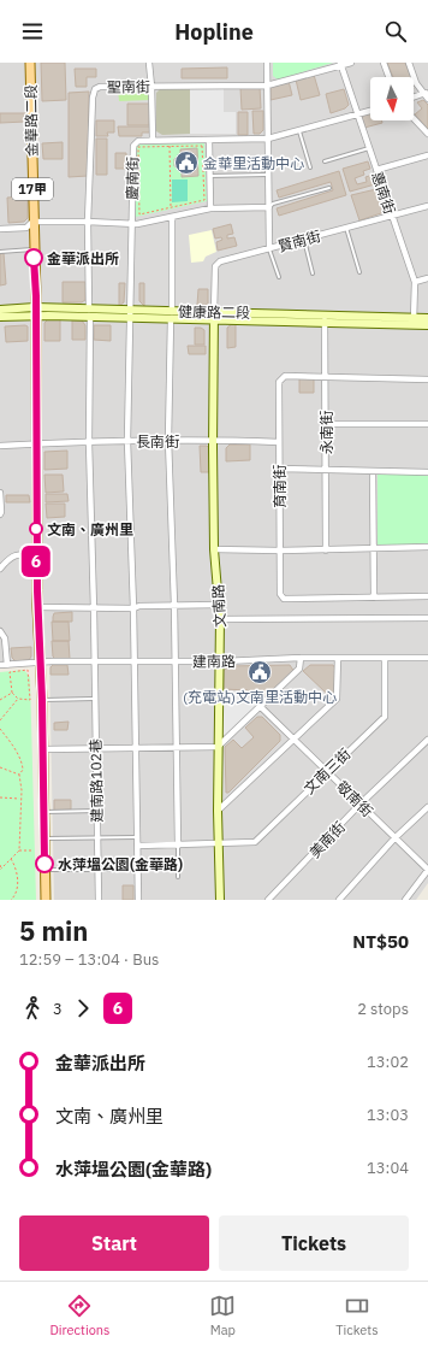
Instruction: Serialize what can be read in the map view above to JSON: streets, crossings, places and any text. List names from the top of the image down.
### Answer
{
  "streets": {
    "main road": ["金華路二段", "17甲"],
    "street": [
      "聖南街",
      "慶南街",
      "惠南街",
      "賢南街",
      "健康路二段",
      "永南街",
      "長南街",
      "育南街",
      "文南路",
      "建南路",
      "文南三街",
      "建南路102巷",
      "敬南街",
      "美南街"
    ]
  },
  "crossings": [
    ["聖南街", "慶南街"],
    ["聖南街", "惠南街"],
    ["聖南街", "健康路二段"],
    ["聖南街", "長南街"],
    ["聖南街", "建南路102巷"],
    ["金華路二段", "健康路二段"],
    ["金華路二段", "長南街"],
    ["金華路二段", "建南路"],
    ["慶南街", "健康路二段"],
    ["慶南街", "長南街"],
    ["慶南街", "建南路"],
    ["慶南街", "文南三街"],
    ["惠南街", "賢南街"],
    ["惠南街", "健康路二段"],
    ["賢南街", "健康路二段"],
    ["賢南街", "文南路"],
    ["健康路二段", "永南街"],
    ["健康路二段", "文南路"],
    ["永南街", "育南街"],
    ["長南街", "育南街"],
    ["長南街", "文南路"],
    ["長南街", "建南路102巷"],
    ["文南路", "建南路"],
    ["文南路", "文南三街"],
    ["建南路", "文南三街"],
    ["建南路", "建南路102巷"],
    ["文南三街", "敬南街"],
    ["敬南街", "美南街"]
  ],
  "places": {
    "public building": ["金華里活動中心", "(充電站)文南里活動中心"],
    "other": ["金華派出所", "文南、廣州里", "水萍塭公園(金華路)"]
  },
  "lines": ["bus line 6"],
  "north": "bottom",
  "page": {
    "header": "Hopline",
    "on_map": "6",
    "heading": ["5 min", "12:59 – 13:04 · Bus", "NT$50"],
    "legs": ["3", "6", "2 stops"],
    "list": [
      {
        "name": "金華派出所",
        "value": "13:02"
      },
      {
        "name": "文南、廣州里",
        "value": "13:03"
      },
      {
        "name": "水萍塭公園(金華路)",
        "value": "13:04"
      }
    ],
    "buttons": ["Start", "Tickets"],
    "tabs": ["Directions", "Map", "Tickets"]
  }
}
